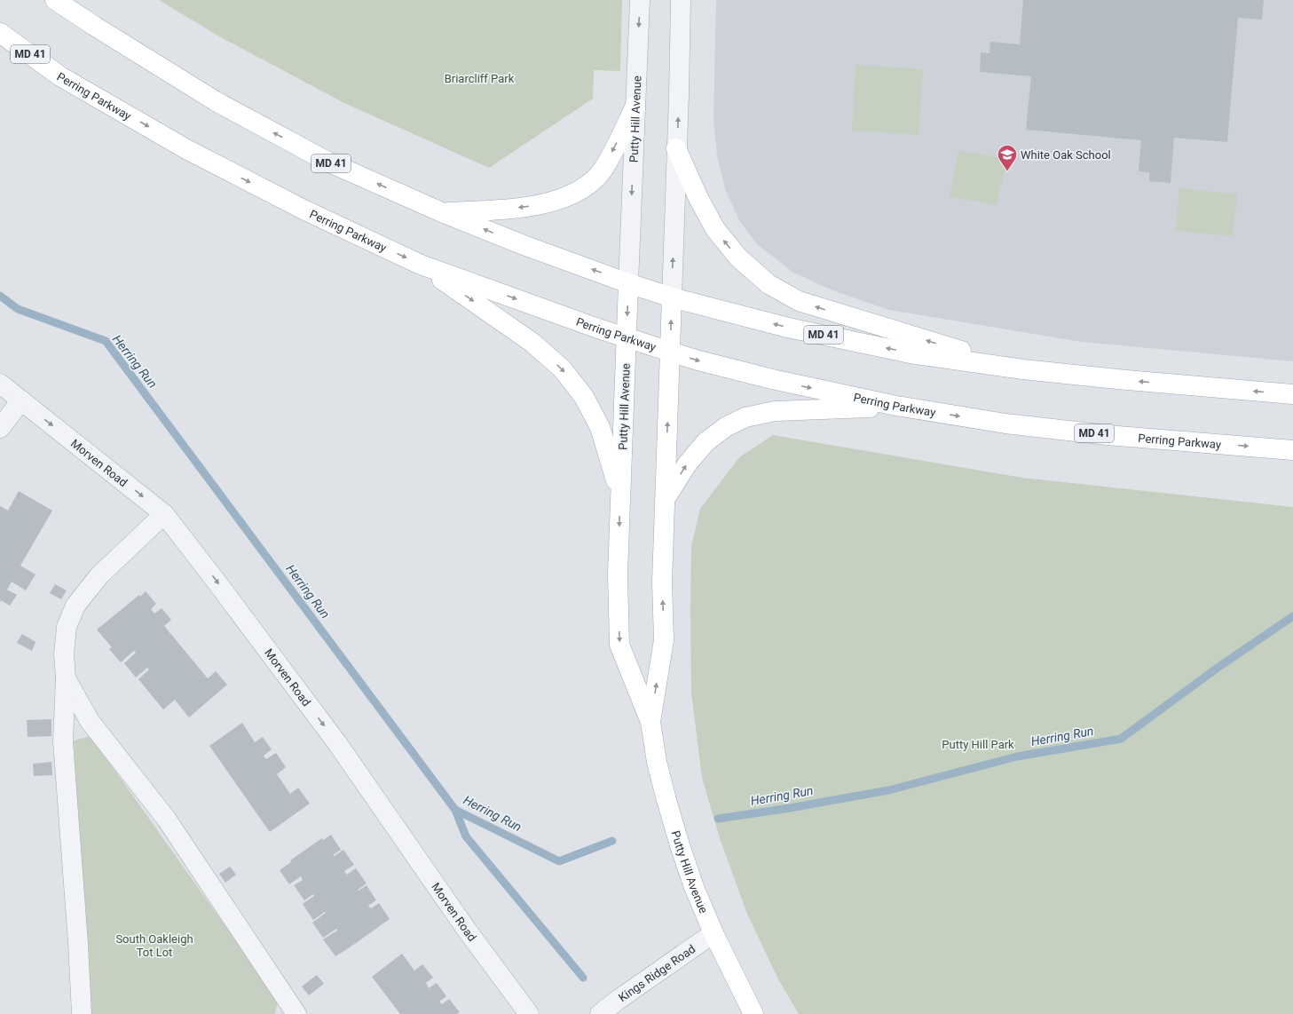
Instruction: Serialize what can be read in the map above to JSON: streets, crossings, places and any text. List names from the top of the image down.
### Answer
{
  "streets": {
    "main road": ["MD 41", "Perring Parkway", "Putty Hill Avenue"],
    "street": ["Morven Road", "Kings Ridge Road"]
  },
  "crossings": [
    ["MD 41", "Putty Hill Avenue"],
    ["Perring Parkway", "Putty Hill Avenue"],
    ["Putty Hill Avenue", "Kings Ridge Road"]
  ],
  "one_way": ["Morven Road"],
  "water": ["Herring Run"],
  "parks": ["Briarcliff Park", "Putty Hill Park", "South Oakleigh Tot Lot"],
  "places": {
    "school or university": ["White Oak School"]
  }
}
